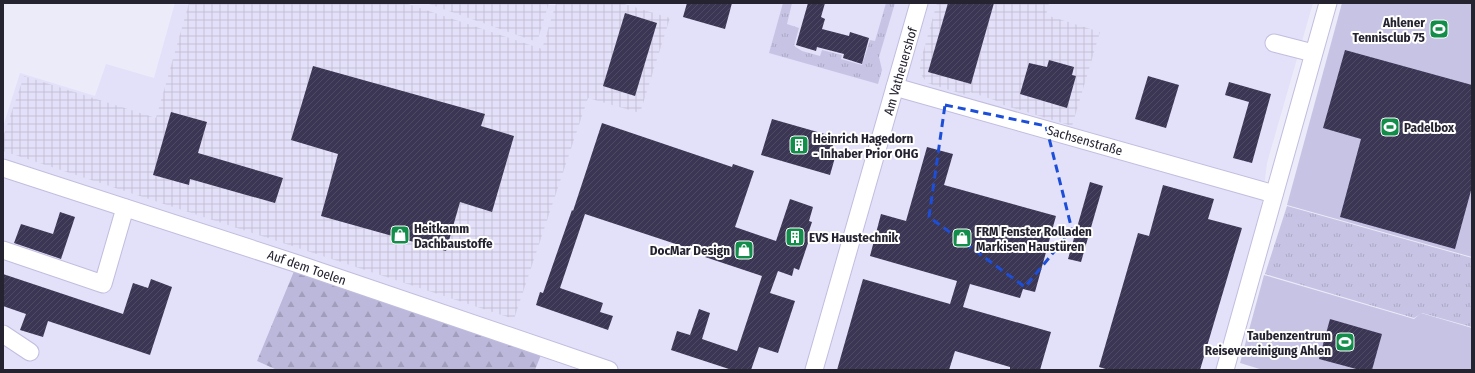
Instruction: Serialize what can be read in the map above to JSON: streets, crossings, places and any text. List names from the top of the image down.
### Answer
{
  "streets": {
    "street": ["Am Vatheuershof", "Sachsenstraße", "Auf dem Toelen"]
  },
  "crossings": [
    ["Am Vatheuershof", "Sachsenstraße"]
  ],
  "places": {
    "sports": ["Ahlener Tennisclub 75", "Padelbox", "Taubenzentrum Reisevereinigung Ahlen"],
    "building": ["Heinrich Hagedorn - Inhaber Prior OHG", "EVS Haustechnik"],
    "shop": ["Heitkamm Dachbaustoffe", "FRM Fenster Rolladen Markisen Haustüren", "DocMar Design"]
  }
}
